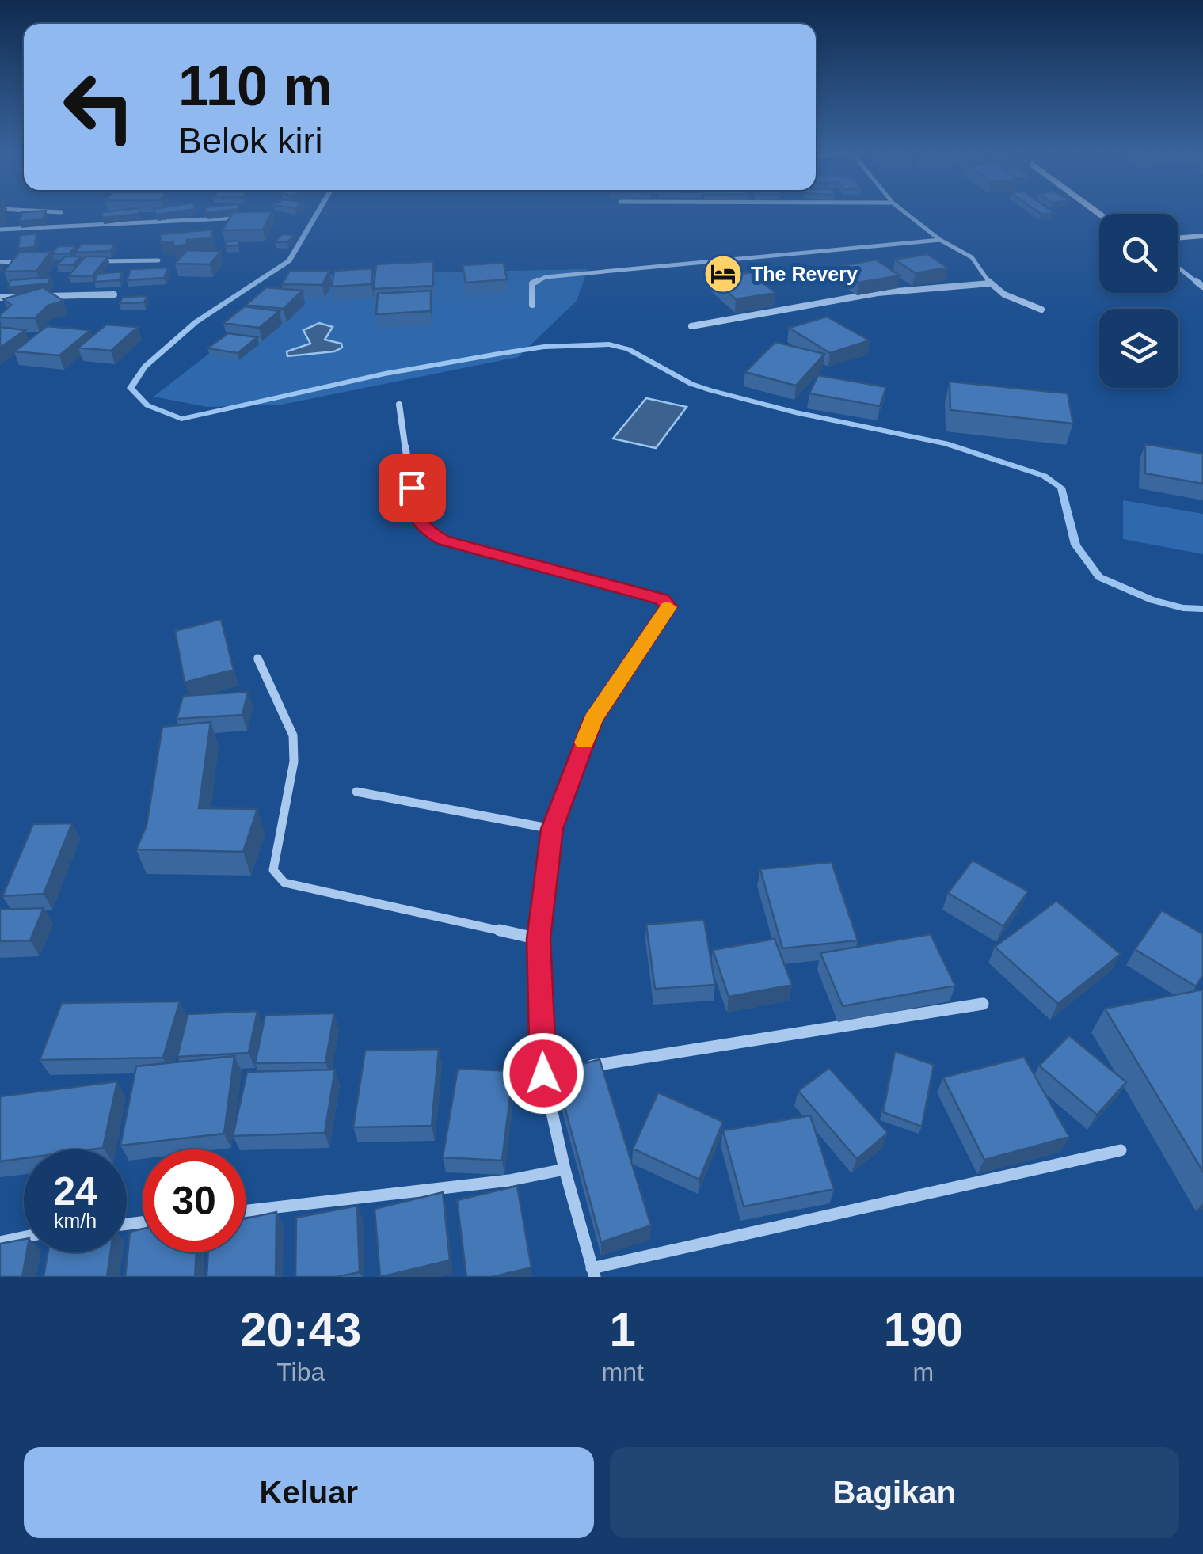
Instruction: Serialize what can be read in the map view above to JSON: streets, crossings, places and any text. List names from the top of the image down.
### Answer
{
  "places": {
    "hotel": ["The Revery"]
  },
  "page": {
    "turn": ["110 m", "Belok kiri"],
    "speed": "24 km/h",
    "limit": "30",
    "eta": [
      "20:43",
      "Tiba",
      "1",
      "mnt",
      "190",
      "m"
    ],
    "buttons": ["Keluar", "Bagikan"]
  }
}
